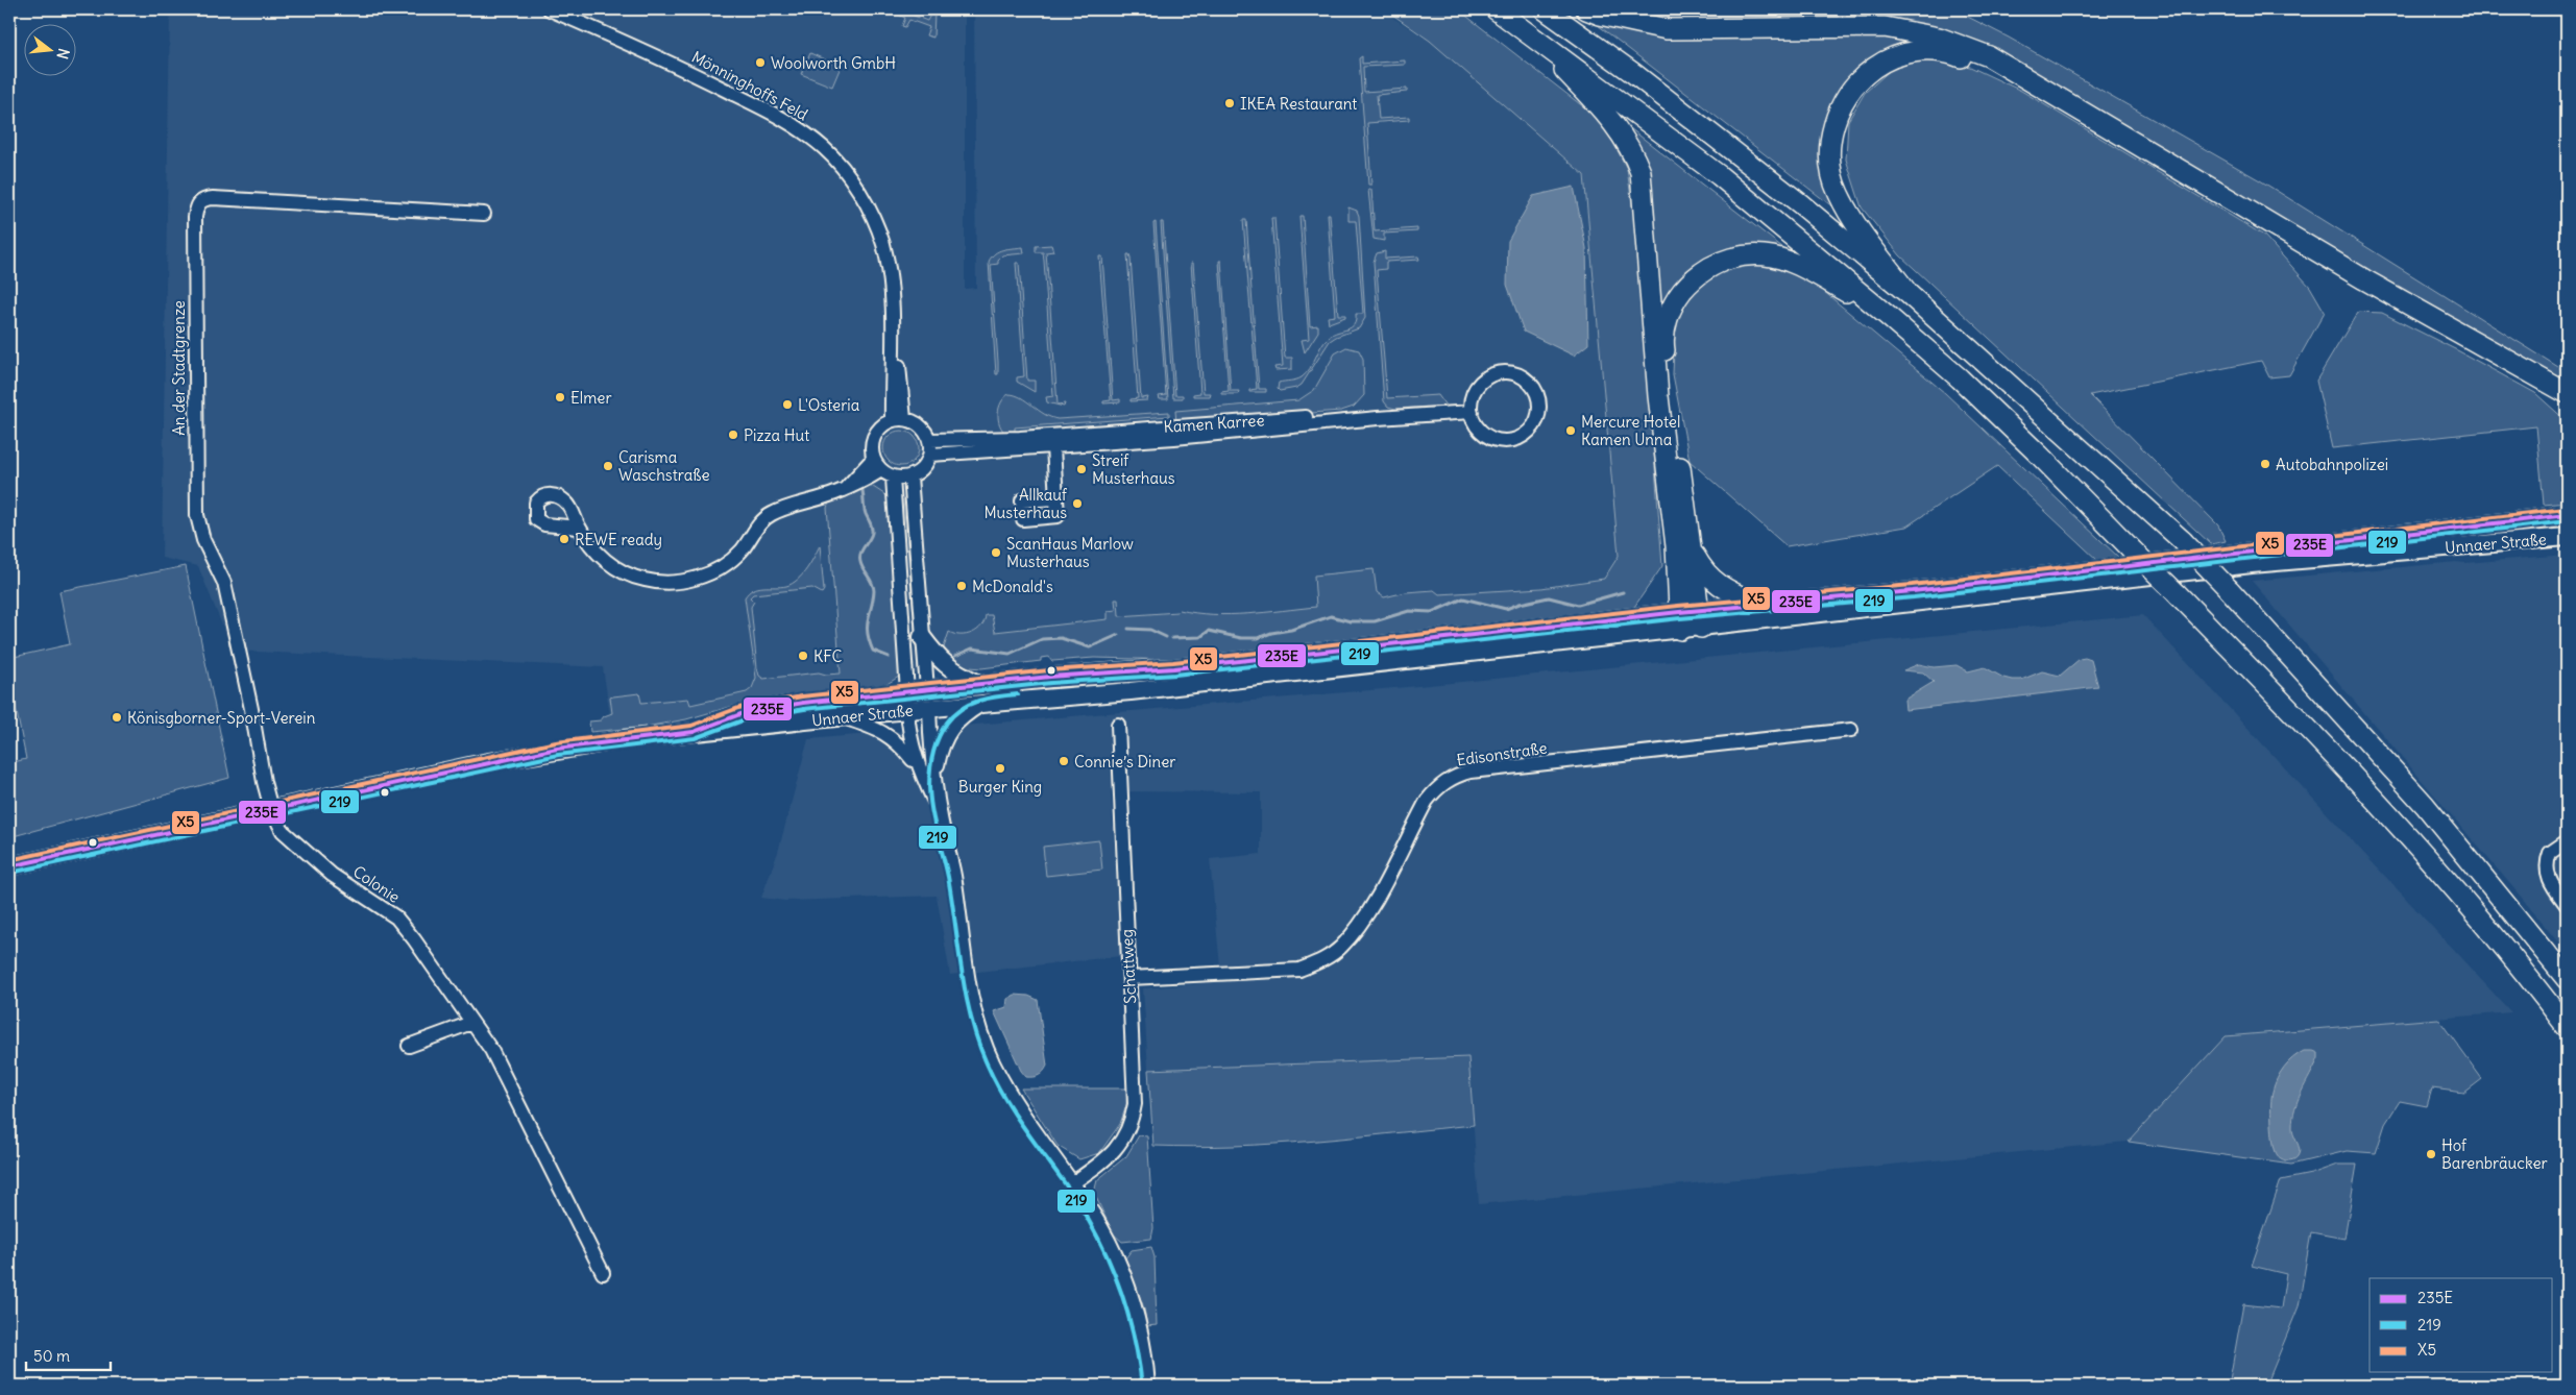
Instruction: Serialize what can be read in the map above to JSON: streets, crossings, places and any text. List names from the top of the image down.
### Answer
{
  "streets": {
    "main road": ["Unnaer Straße"],
    "street": [
      "Mönninghoffs Feld",
      "An der Stadtgrenze",
      "Kamen Karree",
      "Edisonstraße",
      "Colonie",
      "Schattweg"
    ]
  },
  "crossings": [
    ["Mönninghoffs Feld", "Kamen Karree"],
    ["An der Stadtgrenze", "Colonie"],
    ["Edisonstraße", "Schattweg"]
  ],
  "places": [
    "Woolworth GmbH",
    "IKEA Restaurant",
    "Elmer",
    "L'Osteria",
    "Mercure Hotel Kamen Unna",
    "Pizza Hut",
    "Autobahnpolizei",
    "Carisma Waschstraße",
    "Streif Musterhaus",
    "Allkauf Musterhaus",
    "REWE ready",
    "ScanHaus Marlow Musterhaus",
    "McDonald's",
    "KFC",
    "Könisgborner-Sport-Verein",
    "Connie’s Diner",
    "Burger King",
    "Hof Barenbräucker"
  ],
  "lines": ["transit line X5", "transit line 235E", "transit line 219"],
  "legend": ["235E", "219", "X5"],
  "scale_bar": "50 m",
  "north": "right"
}
